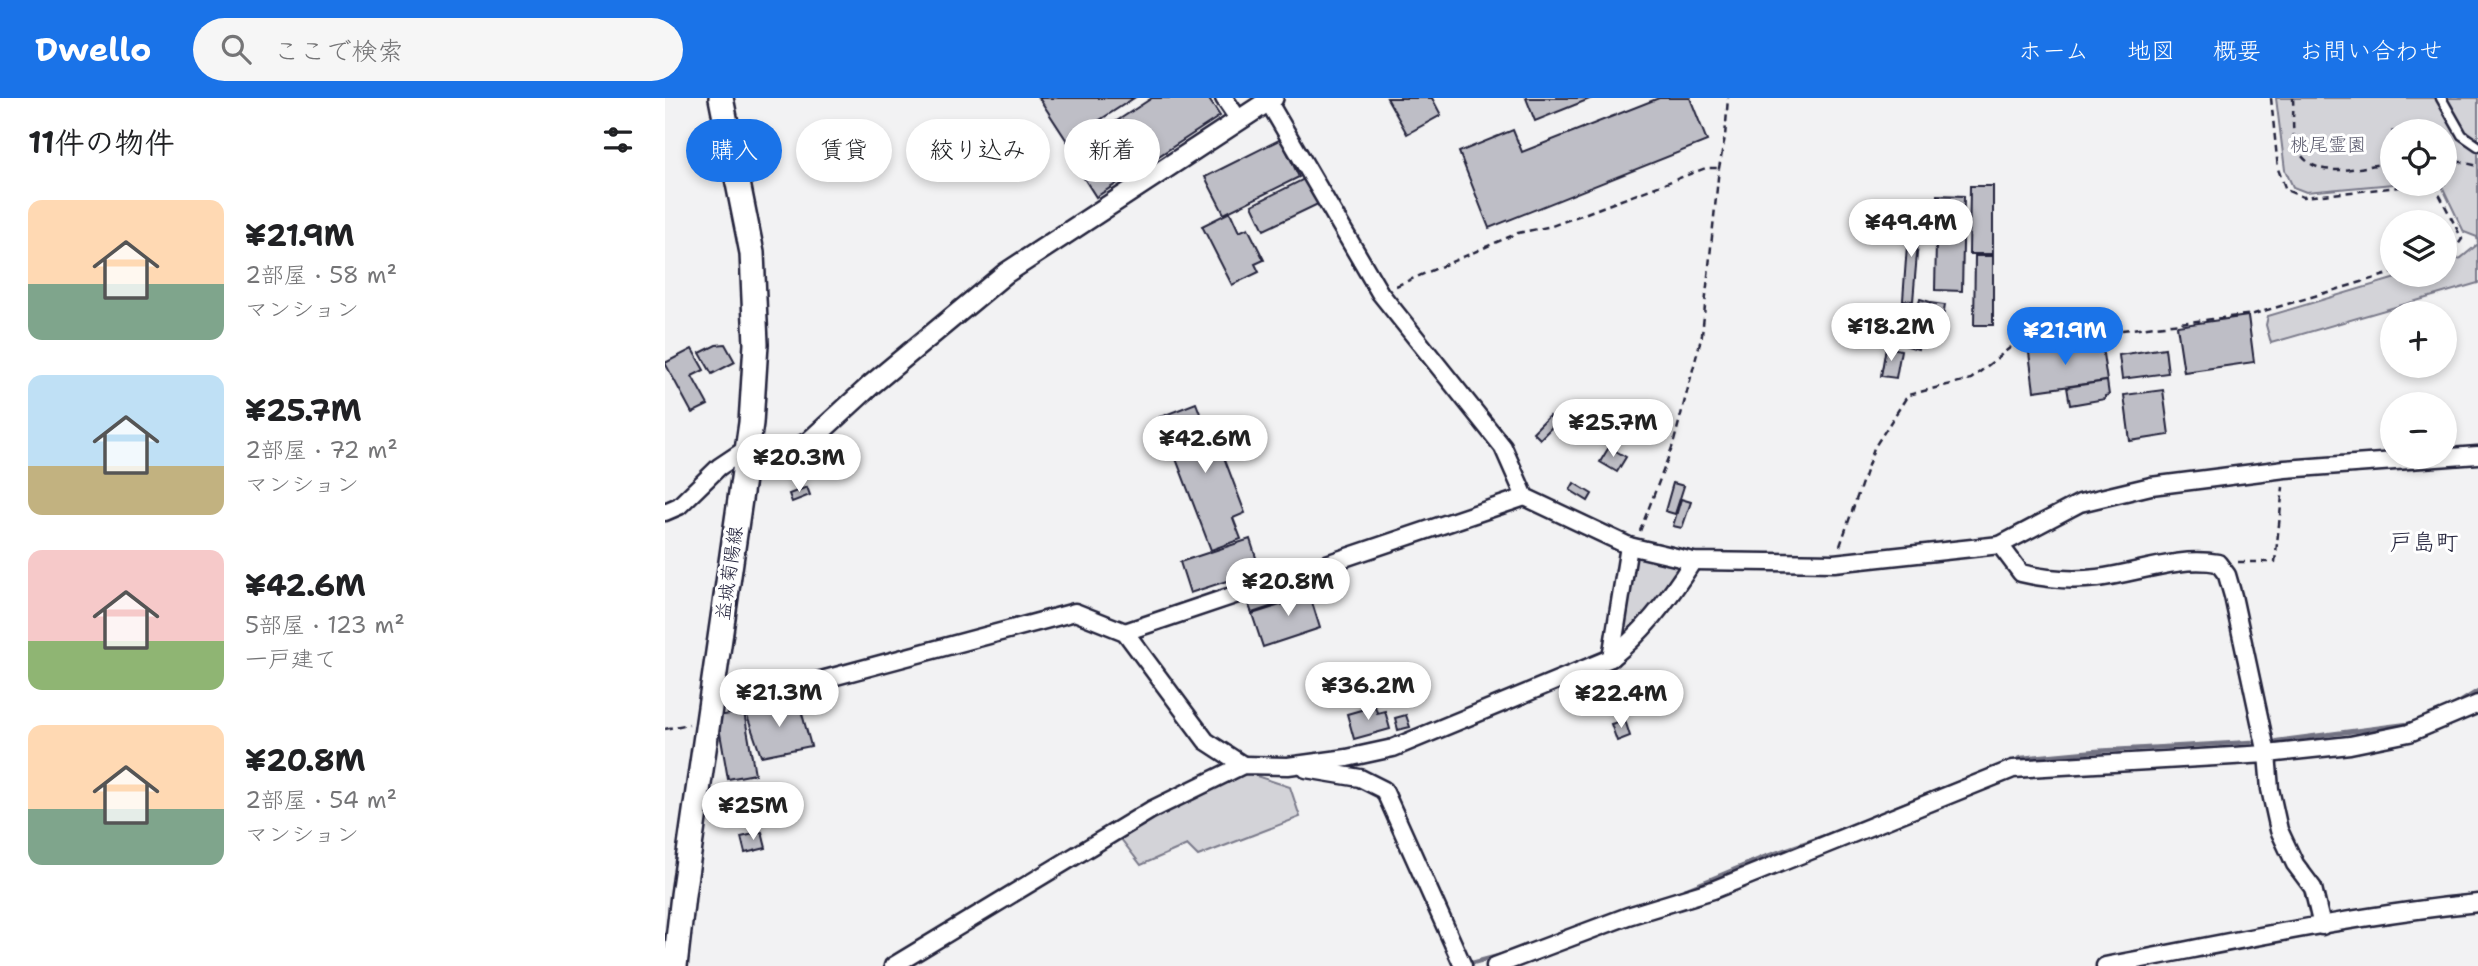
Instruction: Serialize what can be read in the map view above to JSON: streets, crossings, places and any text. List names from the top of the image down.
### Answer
{
  "streets": {
    "main road": ["益城菊陽線"]
  },
  "districts": ["戸島町"],
  "parks": ["桃尾霊園"],
  "page": {
    "header": "Dwello",
    "search": "ここで検索",
    "nav": [
      "ホーム",
      "地図",
      "概要",
      "お問い合わせ"
    ],
    "heading": "11件の物件",
    "map_buttons": ["+", "−"],
    "chip": [
      "購入",
      "賃貸",
      "絞り込み",
      "新着"
    ],
    "list": [
      {
        "name": "¥21.9M",
        "note": "2部屋 · 58 m² · マンション"
      },
      {
        "name": "¥25.7M",
        "note": "2部屋 · 72 m² · マンション"
      },
      {
        "name": "¥42.6M",
        "note": "5部屋 · 123 m² · 一戸建て"
      },
      {
        "name": "¥20.8M",
        "note": "2部屋 · 54 m² · マンション"
      }
    ],
    "price": [
      "¥49.4M",
      "¥18.2M",
      "¥21.9M",
      "¥25.7M",
      "¥42.6M",
      "¥20.3M",
      "¥20.8M",
      "¥36.2M",
      "¥21.3M",
      "¥22.4M",
      "¥25M"
    ]
  }
}
